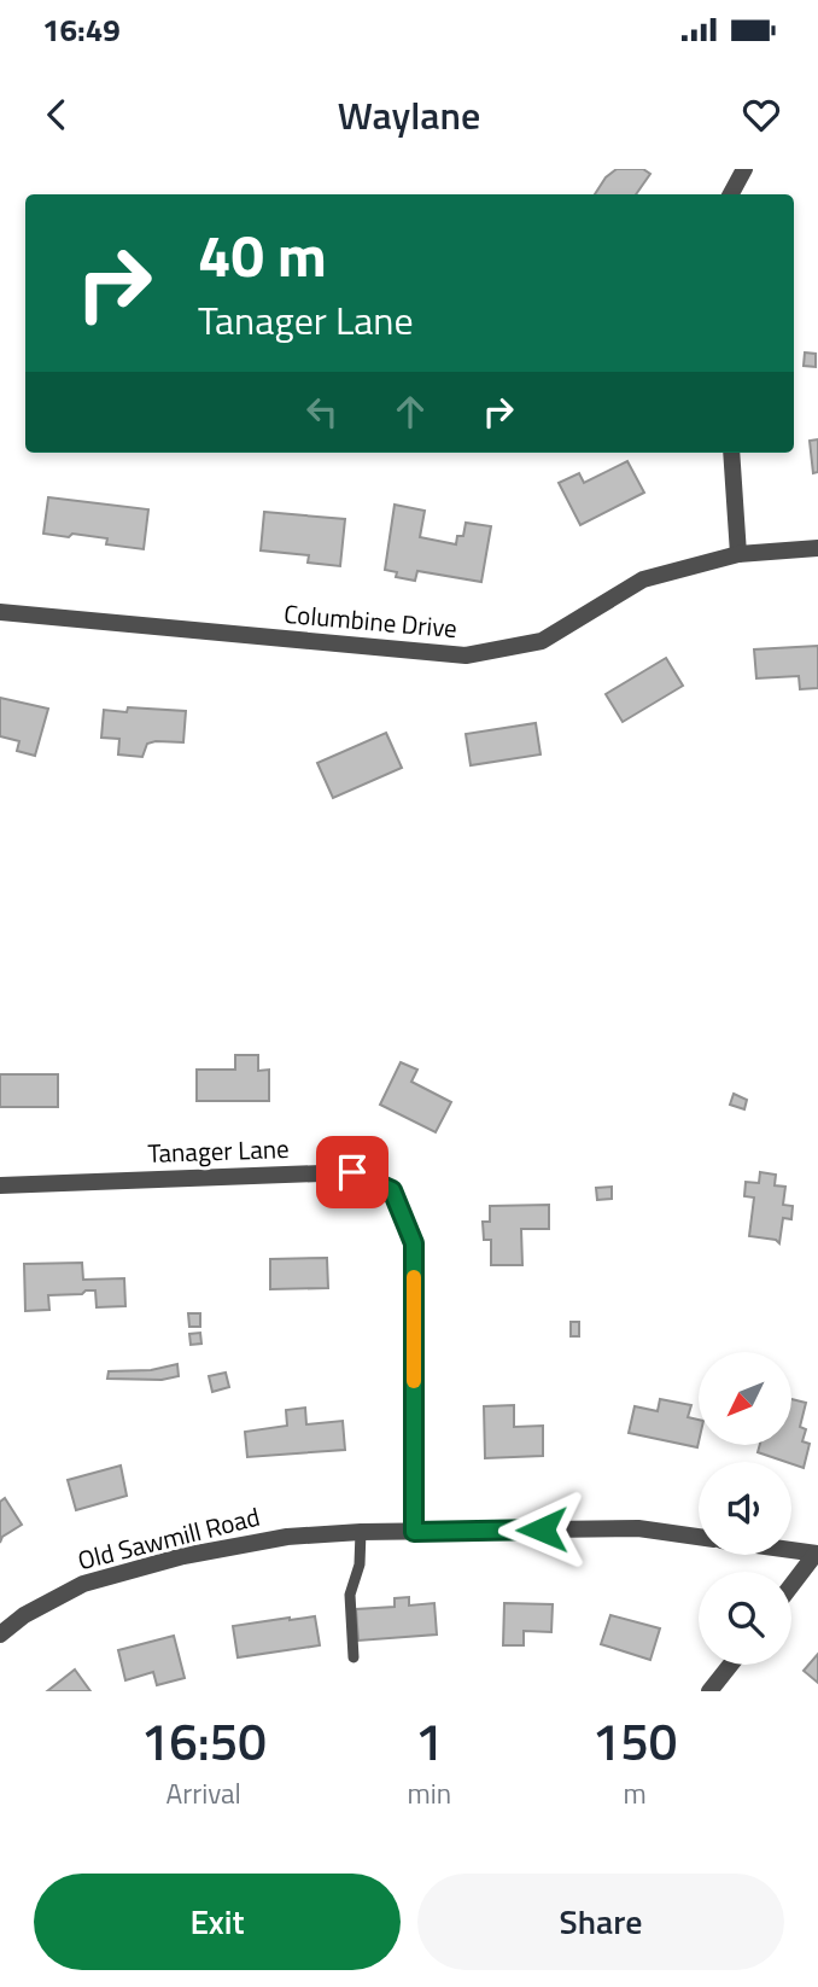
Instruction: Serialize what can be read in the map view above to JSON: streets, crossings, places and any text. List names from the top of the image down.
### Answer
{
  "streets": {
    "street": ["Columbine Drive", "Tanager Lane", "Old Sawmill Road"]
  },
  "crossings": [
    ["Tanager Lane", "Old Sawmill Road"]
  ],
  "north": "bottom left",
  "page": {
    "status": "16:49",
    "header": "Waylane",
    "turn": ["40 m", "Tanager Lane"],
    "eta": [
      "16:50",
      "Arrival",
      "1",
      "min",
      "150",
      "m"
    ],
    "buttons": ["Exit", "Share"]
  }
}
